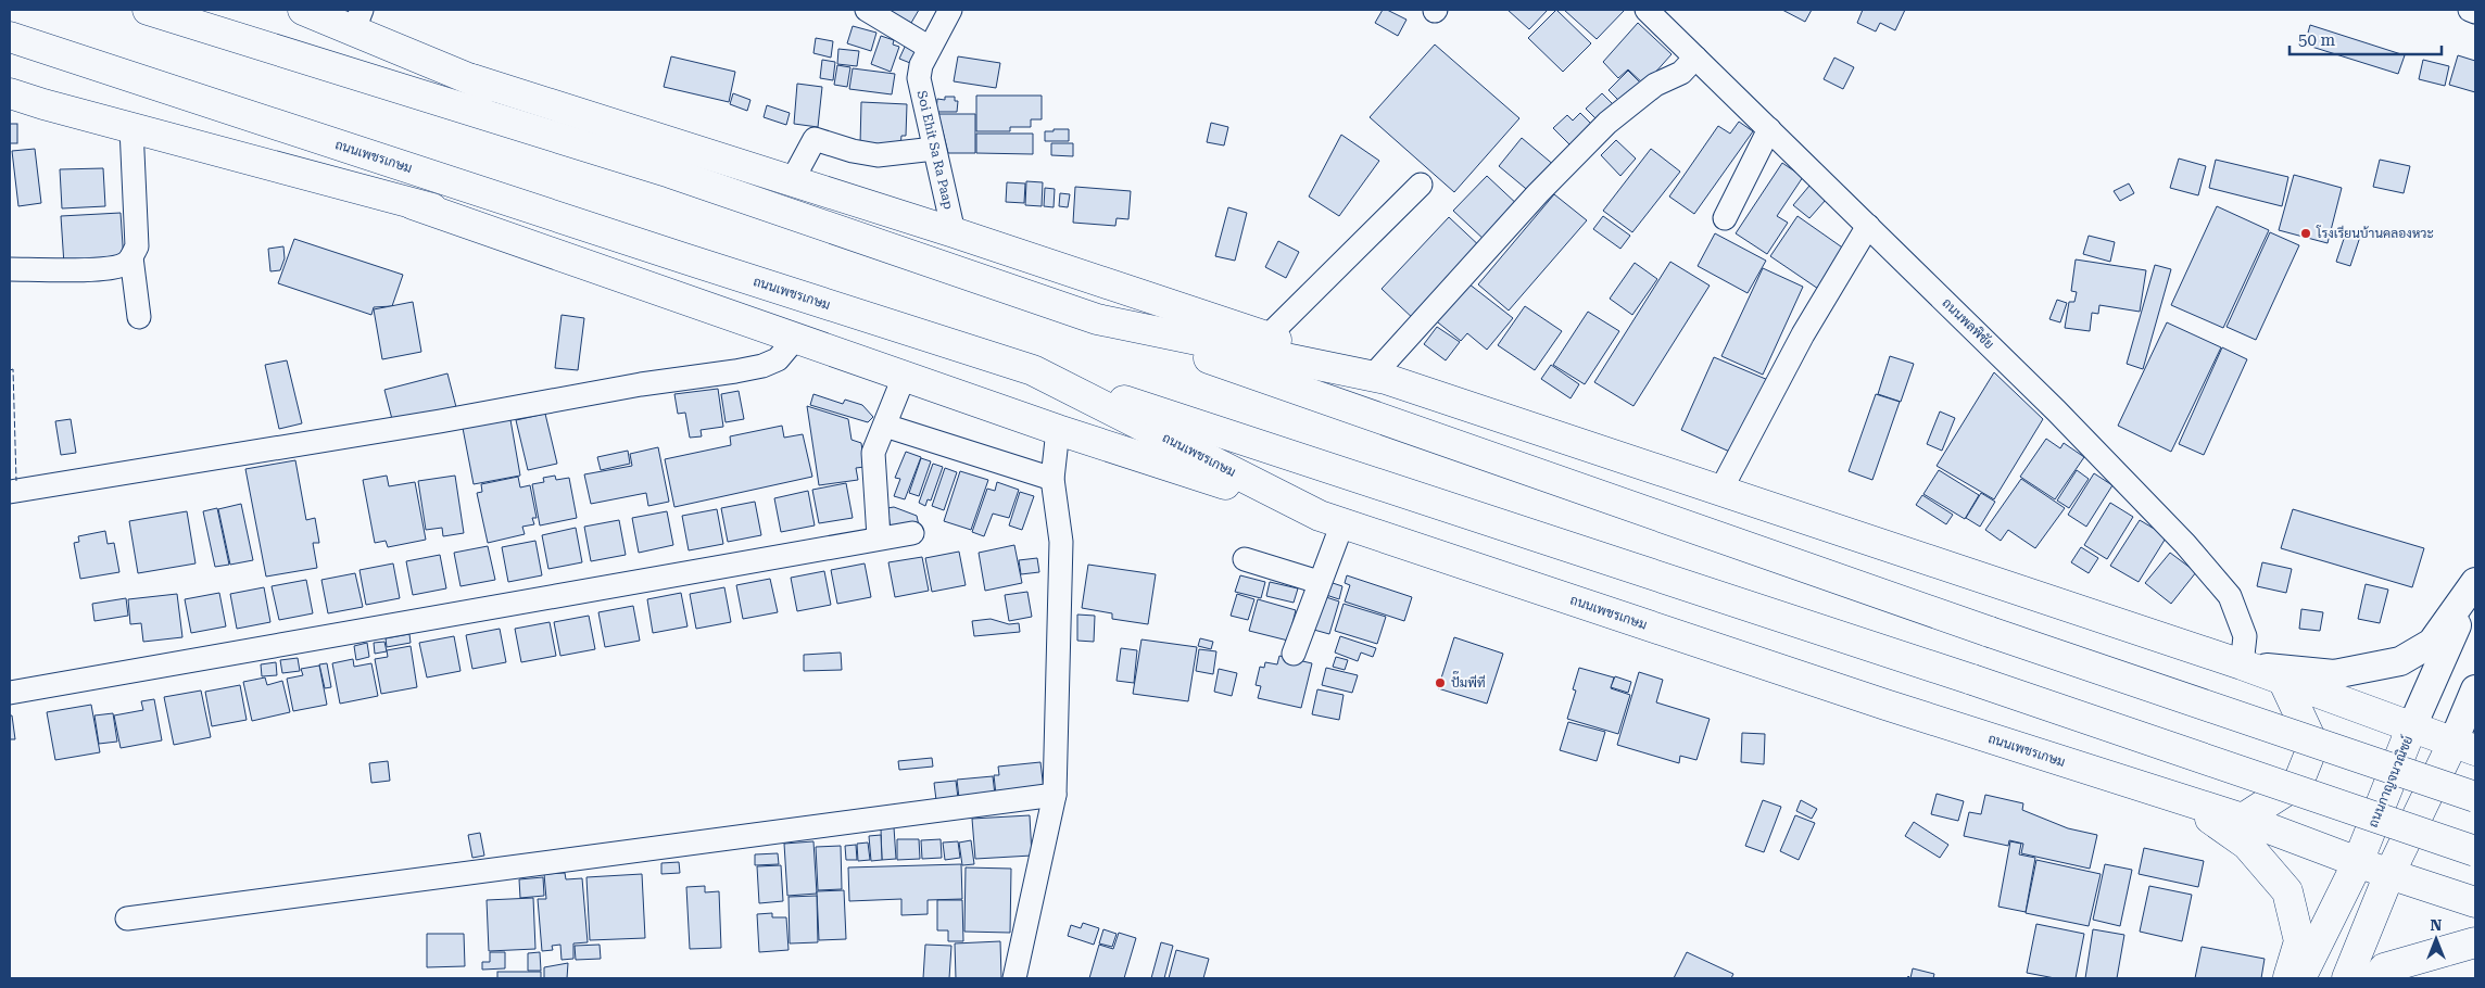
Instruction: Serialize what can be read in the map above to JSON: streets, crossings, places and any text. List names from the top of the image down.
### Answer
{
  "streets": {
    "highway": ["ถนนเพชรเกษม", "ถนนกาญจนวณิชย์"],
    "street": ["Soi Ehit Sa Ra Paap", "ถนนพลพิชัย"]
  },
  "crossings": [
    ["ถนนเพชรเกษม", "ถนนกาญจนวณิชย์"]
  ],
  "places": ["โรงเรียนบ้านคลองหวะ", "ปั๊มพีที"],
  "scale_bar": "50 m",
  "north": "top"
}
